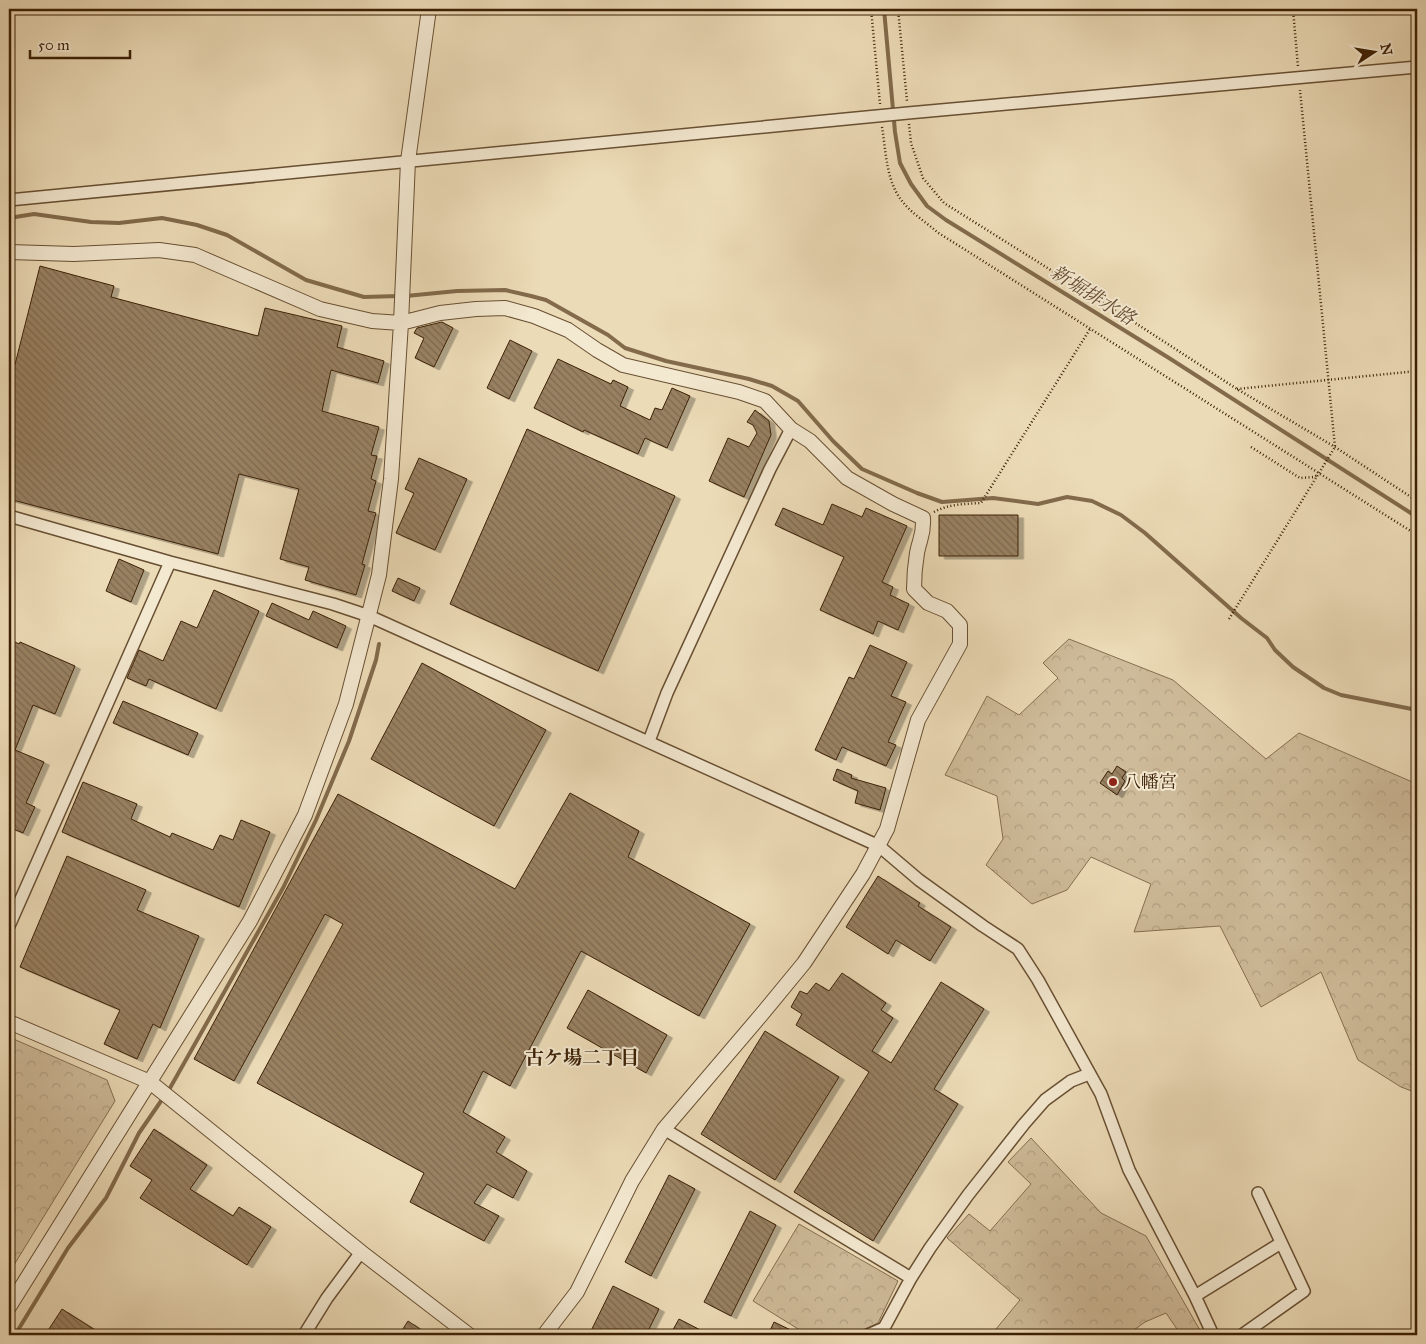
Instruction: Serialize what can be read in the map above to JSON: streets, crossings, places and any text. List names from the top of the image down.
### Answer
{
  "districts": ["古ケ場二丁目"],
  "water": ["新堀排水路"],
  "places": ["八幡宮"],
  "scale_bar": "50 m",
  "north": "right"
}
